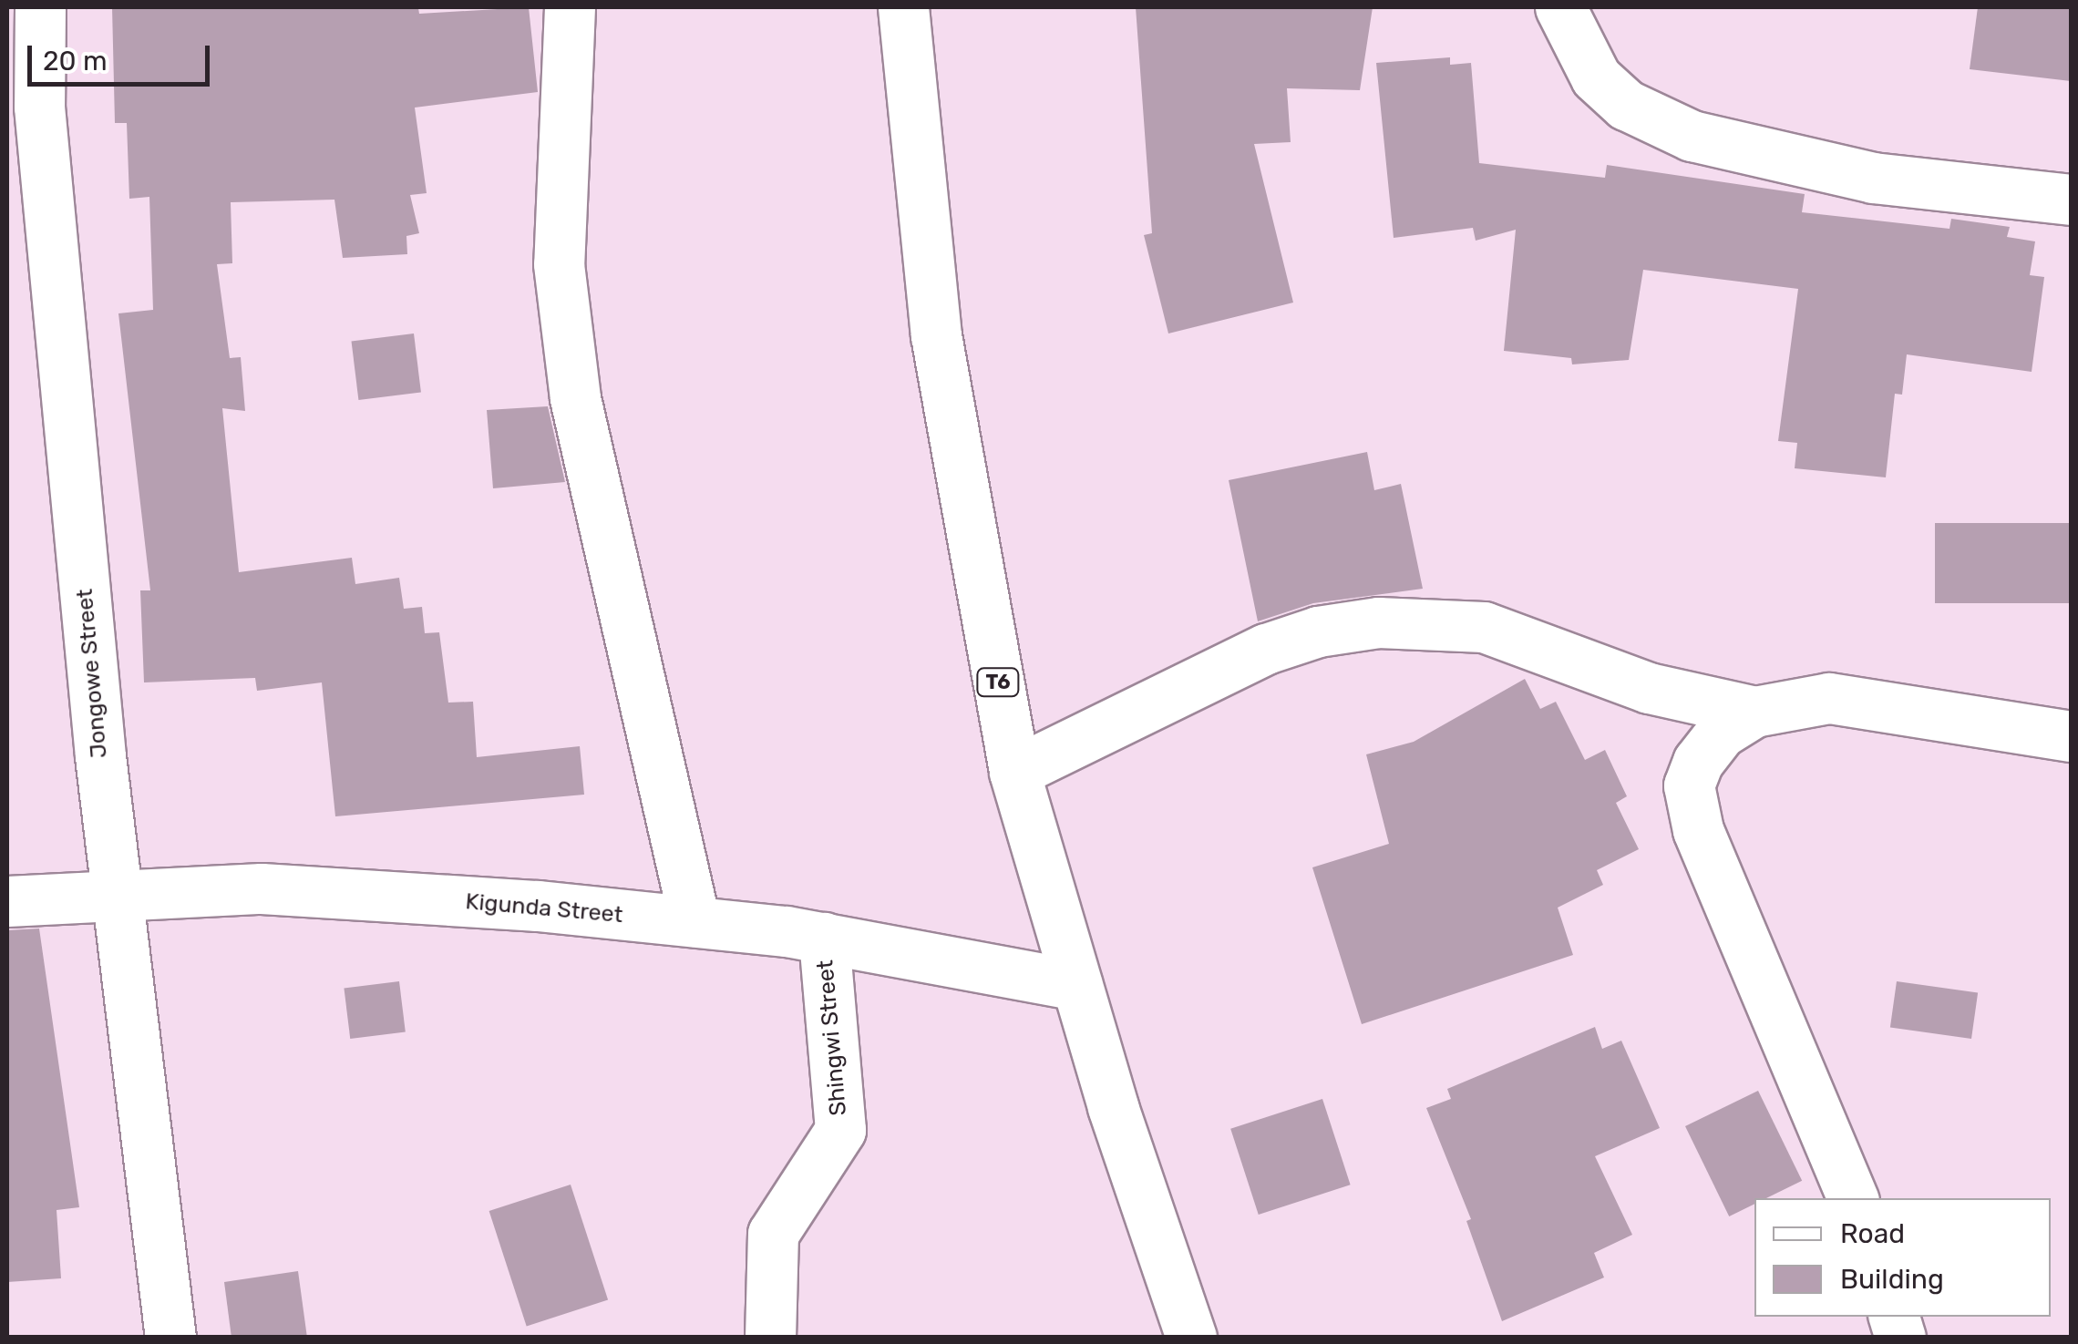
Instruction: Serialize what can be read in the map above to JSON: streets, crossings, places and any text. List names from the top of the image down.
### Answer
{
  "streets": {
    "main road": [
      "Jongowe Street",
      "T6",
      "Kigunda Street",
      "Shingwi Street"
    ]
  },
  "crossings": [
    ["Jongowe Street", "Kigunda Street"],
    ["T6", "Kigunda Street"],
    ["Kigunda Street", "Shingwi Street"]
  ],
  "legend": ["Road", "Building"],
  "scale_bar": "20 m"
}
